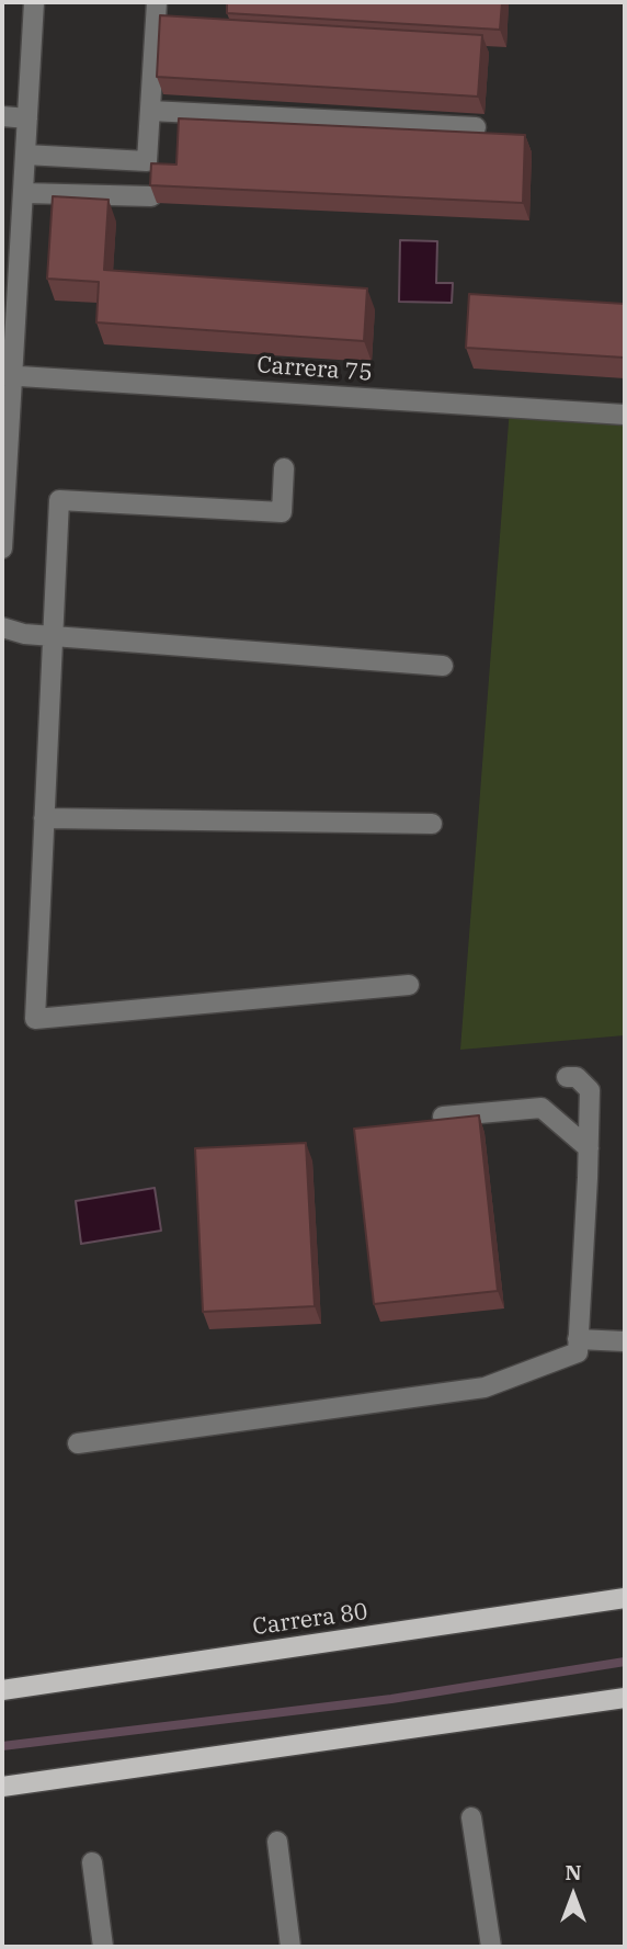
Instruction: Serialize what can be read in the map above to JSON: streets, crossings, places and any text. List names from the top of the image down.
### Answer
{
  "streets": {
    "main road": ["Carrera 80"],
    "street": ["Carrera 75"]
  },
  "north": "top"
}
